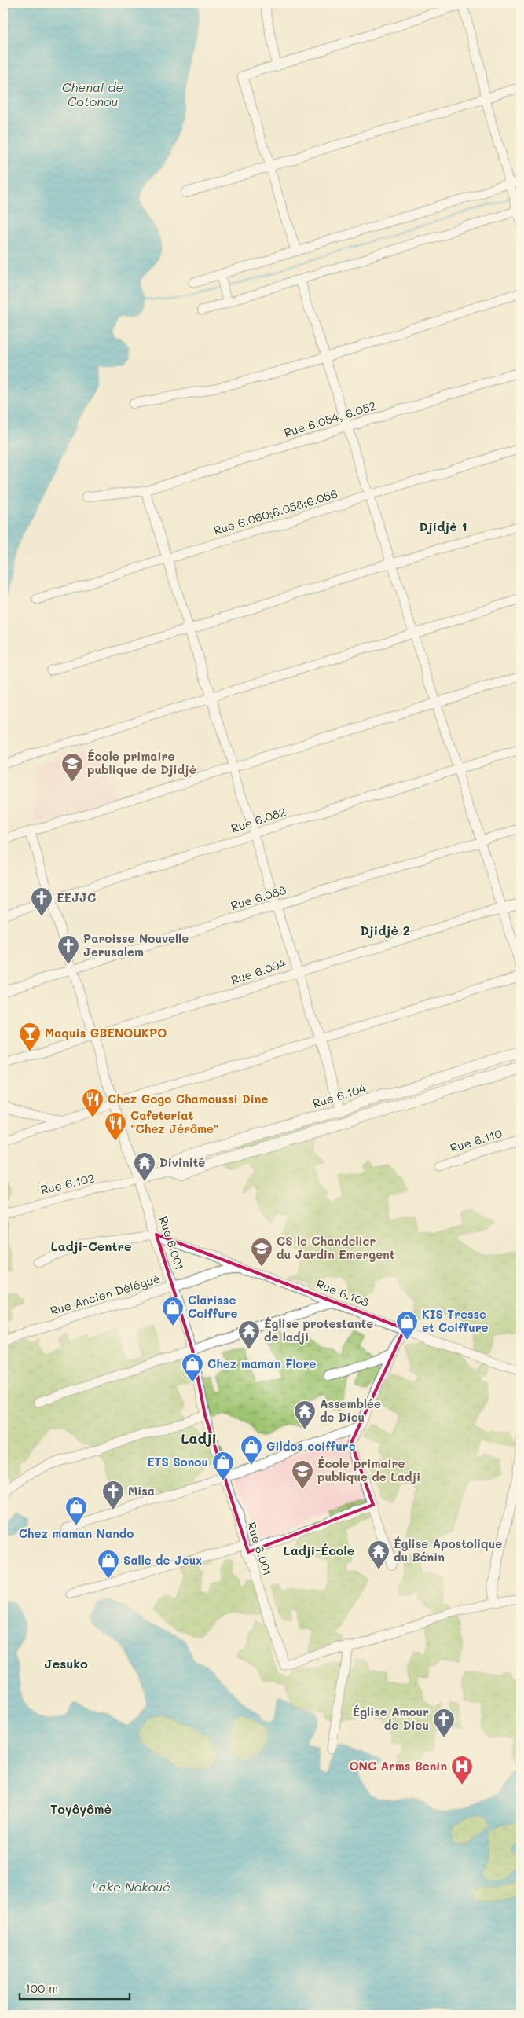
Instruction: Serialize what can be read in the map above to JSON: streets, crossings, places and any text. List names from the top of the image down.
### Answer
{
  "streets": {
    "street": [
      "Rue 6.054, 6.052",
      "Rue 6.060;6.058;6.056",
      "Rue 6.082",
      "Rue 6.088",
      "Rue 6.094",
      "Rue 6.104",
      "Rue 6.110",
      "Rue 6.102",
      "Rue 6.001",
      "Rue 6.108",
      "Rue Ancien Délégué"
    ]
  },
  "crossings": [
    ["Rue 6.082", "Rue 6.001"],
    ["Rue 6.088", "Rue 6.001"],
    ["Rue 6.094", "Rue 6.001"],
    ["Rue 6.104", "Rue 6.102"],
    ["Rue 6.104", "Rue 6.001"],
    ["Rue 6.102", "Rue 6.001"],
    ["Rue 6.001", "Rue 6.108"],
    ["Rue 6.001", "Rue Ancien Délégué"],
    ["Rue 6.108", "Rue Ancien Délégué"]
  ],
  "districts": [
    "Djidjè 1",
    "Djidjè 2",
    "Ladji-Centre",
    "Ladji",
    "Ladji-École",
    "Jesuko",
    "Toyôyômè"
  ],
  "water": ["Chenal de Cotonou", "Lake Nokoué"],
  "places": {
    "school or university": ["École primaire publique de Djidjè", "CS le Chandelier du Jardin Emergent", "École primaire publique de Ladji"],
    "church": [
      "EEJJC",
      "Paroisse Nouvelle Jerusalem",
      "Misa",
      "Église Amour de Dieu"
    ],
    "bar": ["Maquis GBENOUKPO"],
    "restaurant": ["Chez Gogo Chamoussi Dine", "Cafeteriat \"Chez Jérôme\""],
    "temple": [
      "Divinité",
      "Église protestante de ladji",
      "Assemblée de Dieu",
      "Église Apostolique du Bénin"
    ],
    "shop": [
      "Clarisse Coiffure",
      "KIS Tresse et Coiffure",
      "Chez maman Flore",
      "Gildos coiffure",
      "ETS Sonou",
      "Chez maman Nando",
      "Salle de Jeux"
    ],
    "hospital": ["ONC Arms Benin"]
  },
  "scale_bar": "100 m"
}
